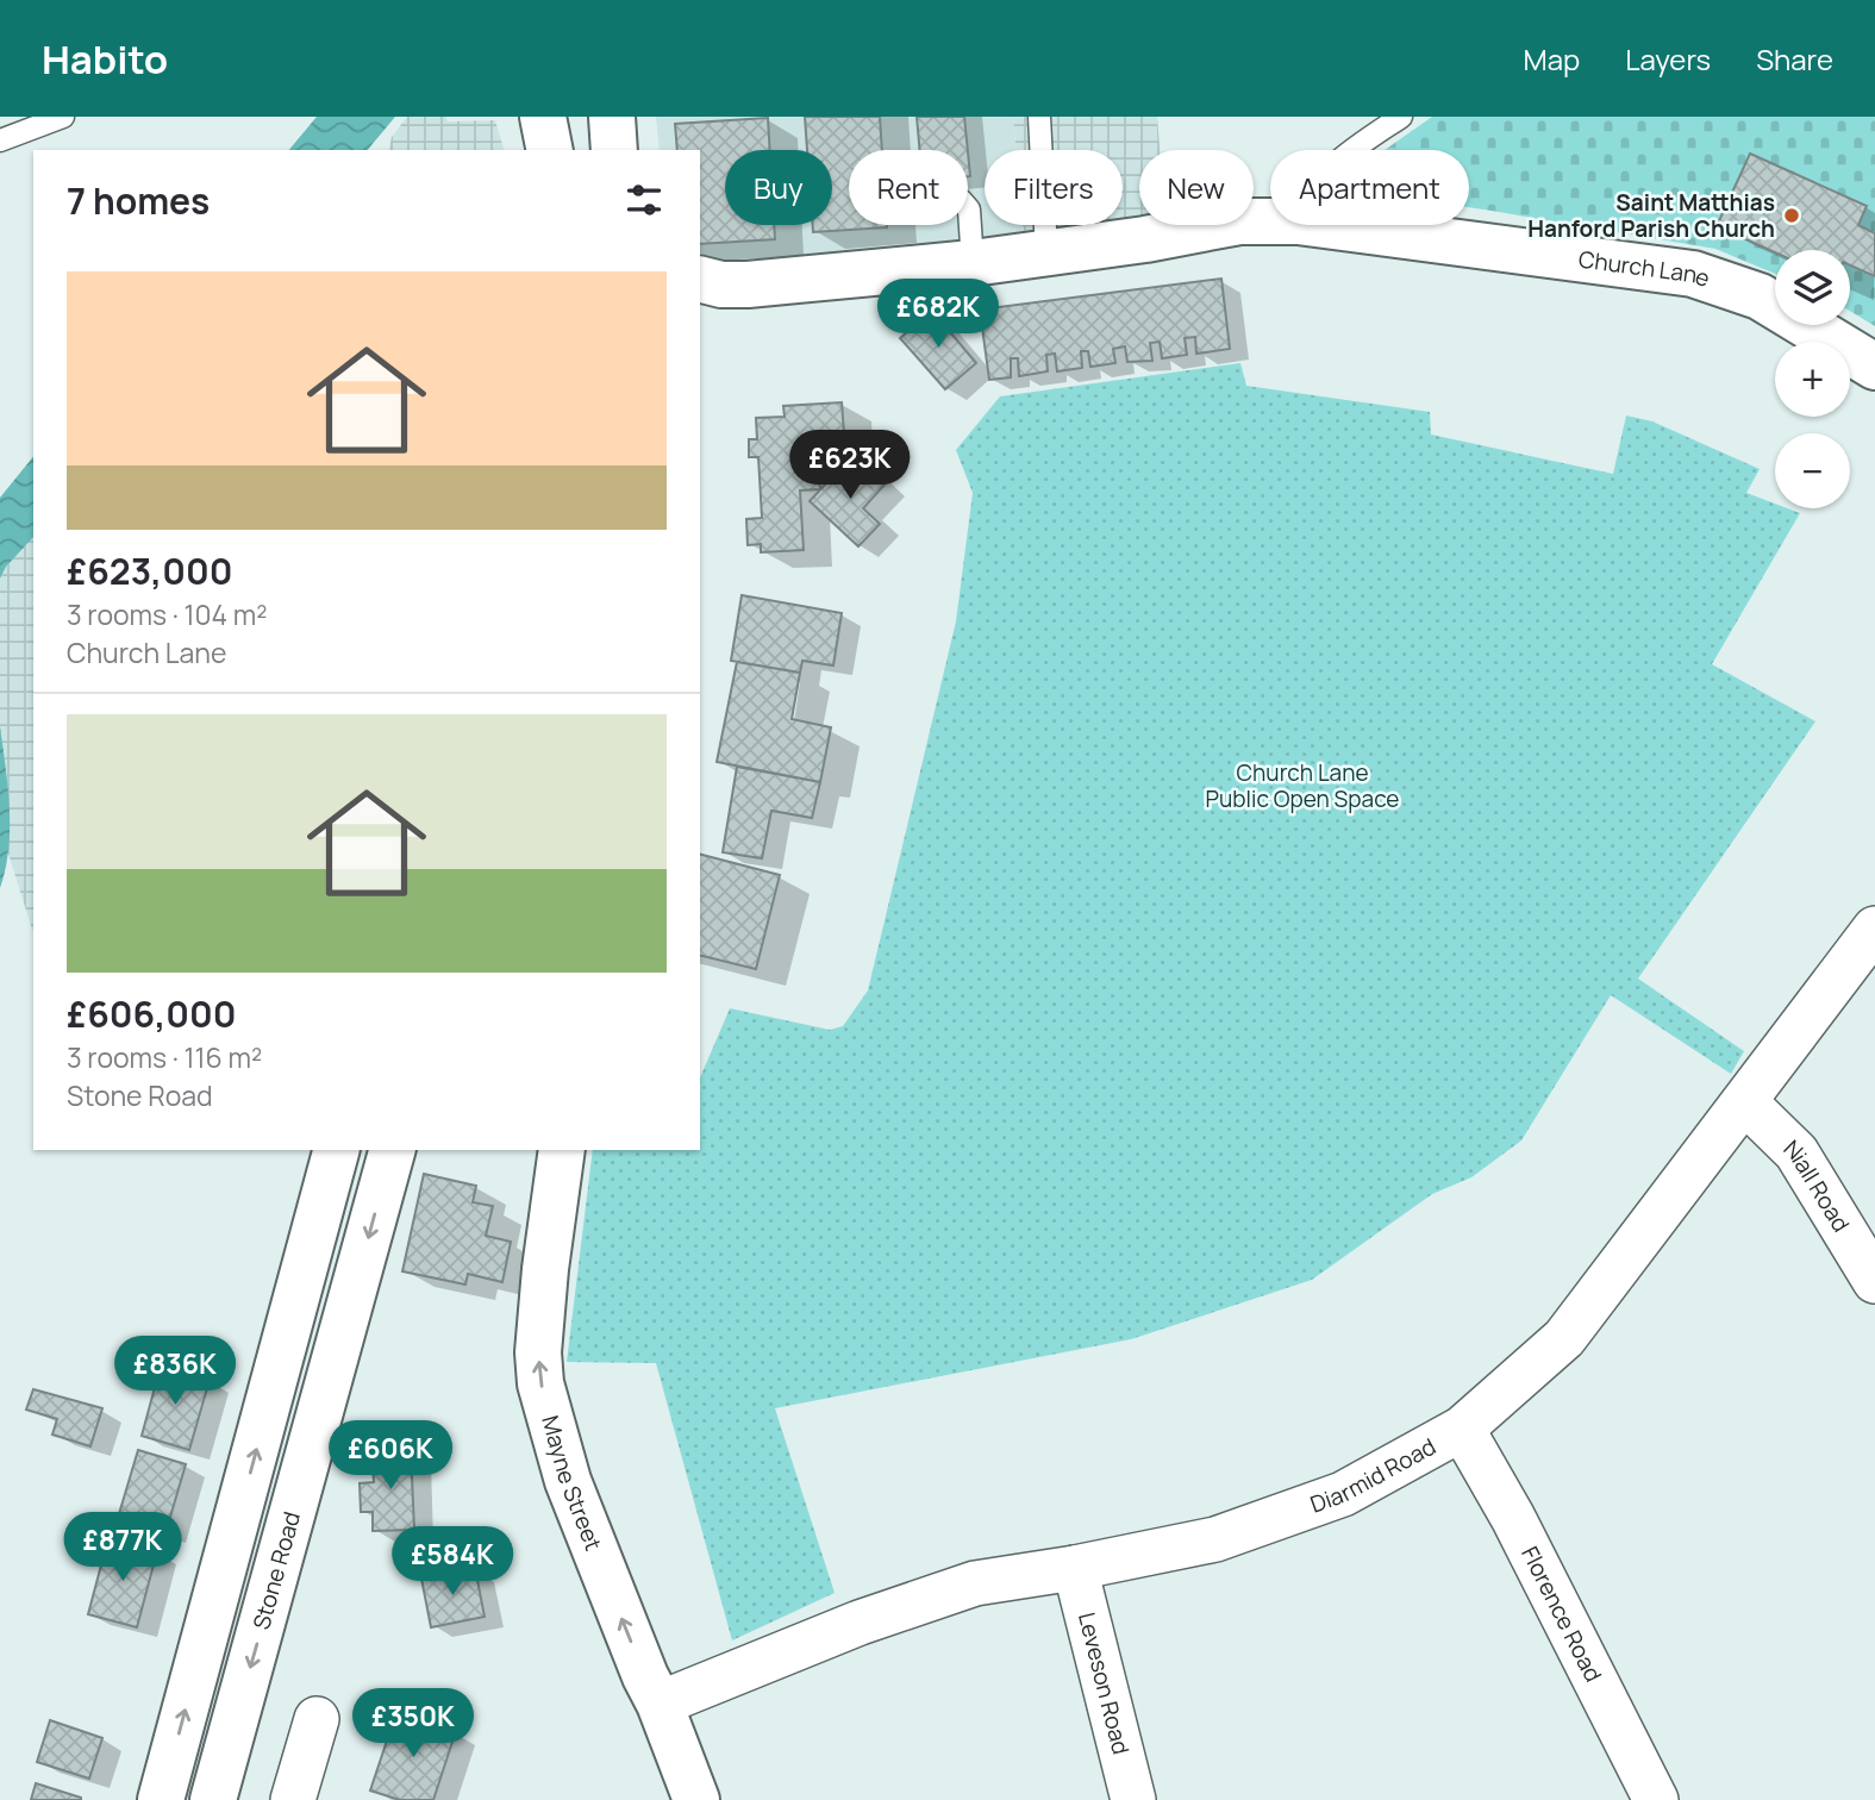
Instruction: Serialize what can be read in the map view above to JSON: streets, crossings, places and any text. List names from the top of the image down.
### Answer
{
  "streets": {
    "main road": ["Church Lane", "Mayne Street", "Stone Road"],
    "street": [
      "Niall Road",
      "Diarmid Road",
      "Florence Road",
      "Leveson Road"
    ]
  },
  "crossings": [
    ["Niall Road", "Diarmid Road"],
    ["Diarmid Road", "Mayne Street"],
    ["Diarmid Road", "Florence Road"],
    ["Diarmid Road", "Leveson Road"]
  ],
  "parks": ["Church Lane Public Open Space"],
  "places": ["Saint Matthias Hanford Parish Church"],
  "page": {
    "header": "Habito",
    "nav": ["Map", "Layers", "Share"],
    "chip": [
      "Buy",
      "Rent",
      "Filters",
      "New",
      "Apartment"
    ],
    "heading": "7 homes",
    "map_buttons": ["+", "−"],
    "list": [
      {
        "name": "£623,000",
        "note": "3 rooms · 104 m² · Church Lane"
      },
      {
        "name": "£606,000",
        "note": "3 rooms · 116 m² · Stone Road"
      }
    ],
    "price": [
      "£682K",
      "£623K",
      "£836K",
      "£606K",
      "£877K",
      "£584K",
      "£350K"
    ]
  }
}
